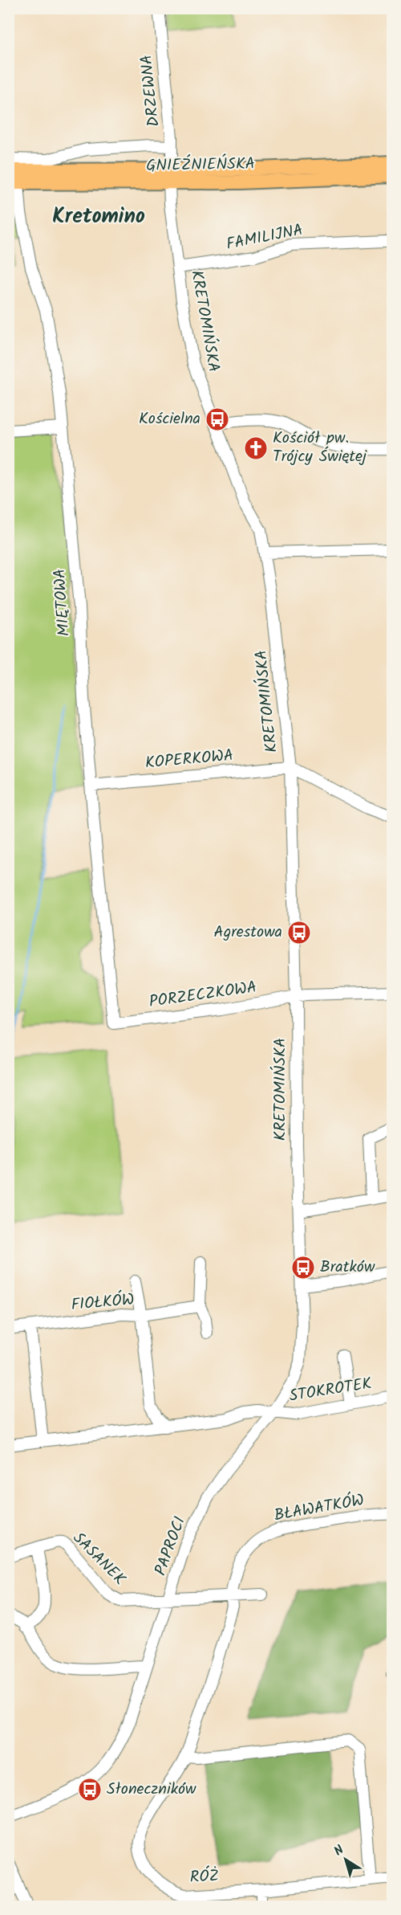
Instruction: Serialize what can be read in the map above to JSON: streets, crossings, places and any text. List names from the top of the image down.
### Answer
{
  "streets": {
    "main road": ["GNIEŹNIEŃSKA"],
    "street": [
      "DRZEWNA",
      "FAMILIJNA",
      "KRETOMIŃSKA",
      "MIĘTOWA",
      "KOPERKOWA",
      "PORZECZKOWA",
      "FIOŁKÓW",
      "STOKROTEK",
      "BŁAWATKÓW",
      "PAPROCI",
      "SASANEK",
      "RÓŻ"
    ]
  },
  "crossings": [
    ["DRZEWNA", "GNIEŹNIEŃSKA"],
    ["DRZEWNA", "KRETOMIŃSKA"],
    ["GNIEŹNIEŃSKA", "KRETOMIŃSKA"],
    ["GNIEŹNIEŃSKA", "MIĘTOWA"],
    ["FAMILIJNA", "KRETOMIŃSKA"],
    ["KRETOMIŃSKA", "KOPERKOWA"],
    ["KRETOMIŃSKA", "PORZECZKOWA"],
    ["KRETOMIŃSKA", "PAPROCI"],
    ["MIĘTOWA", "KOPERKOWA"],
    ["MIĘTOWA", "PORZECZKOWA"],
    ["STOKROTEK", "PAPROCI"],
    ["BŁAWATKÓW", "RÓŻ"],
    ["PAPROCI", "SASANEK"]
  ],
  "districts": ["Kretomino"],
  "places": {
    "bus stop": [
      "Kościelna",
      "Agrestowa",
      "Bratków",
      "Słoneczników"
    ],
    "church": ["Kościół pw. Trójcy Świętej"]
  },
  "north": "top left"
}
